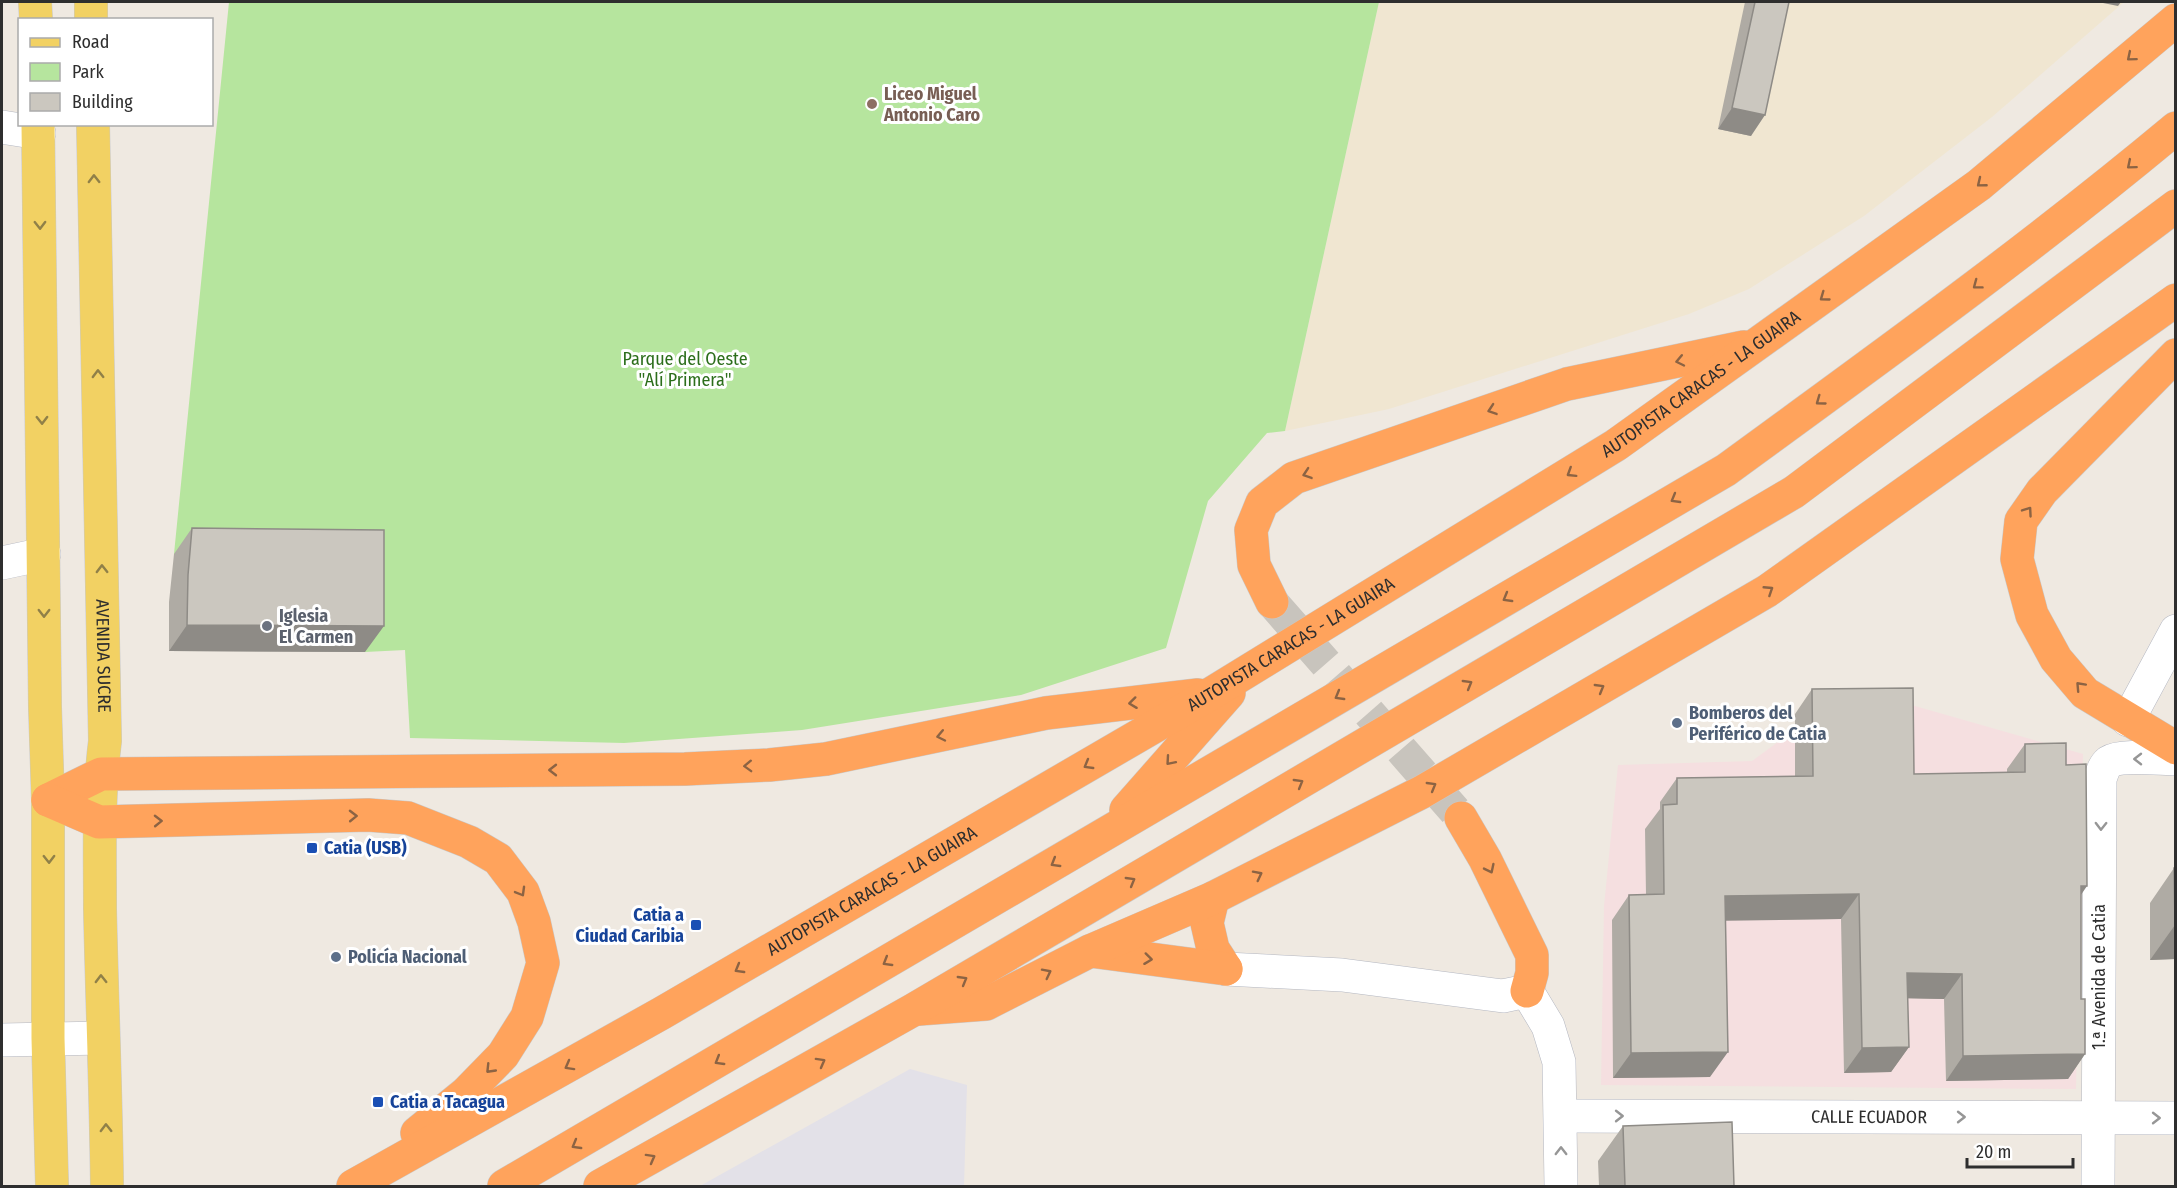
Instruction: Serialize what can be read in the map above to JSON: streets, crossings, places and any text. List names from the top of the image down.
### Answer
{
  "streets": {
    "highway": ["AUTOPISTA CARACAS - LA GUAIRA"],
    "main road": ["AVENIDA SUCRE"],
    "street": ["1.ª Avenida de Catia", "CALLE ECUADOR"]
  },
  "crossings": [
    ["1.ª Avenida de Catia", "CALLE ECUADOR"]
  ],
  "one_way": ["1.ª Avenida de Catia", "CALLE ECUADOR"],
  "parks": ["Parque del Oeste \"Alí Primera\""],
  "places": {
    "other": [
      "Liceo Miguel Antonio Caro",
      "Iglesia El Carmen",
      "Bomberos del Periférico de Catia",
      "Policía Nacional"
    ],
    "transit": ["Catia (USB)", "Catia a Ciudad Caribia", "Catia a Tacagua"]
  },
  "legend": ["Road", "Park", "Building"],
  "scale_bar": "20 m"
}
